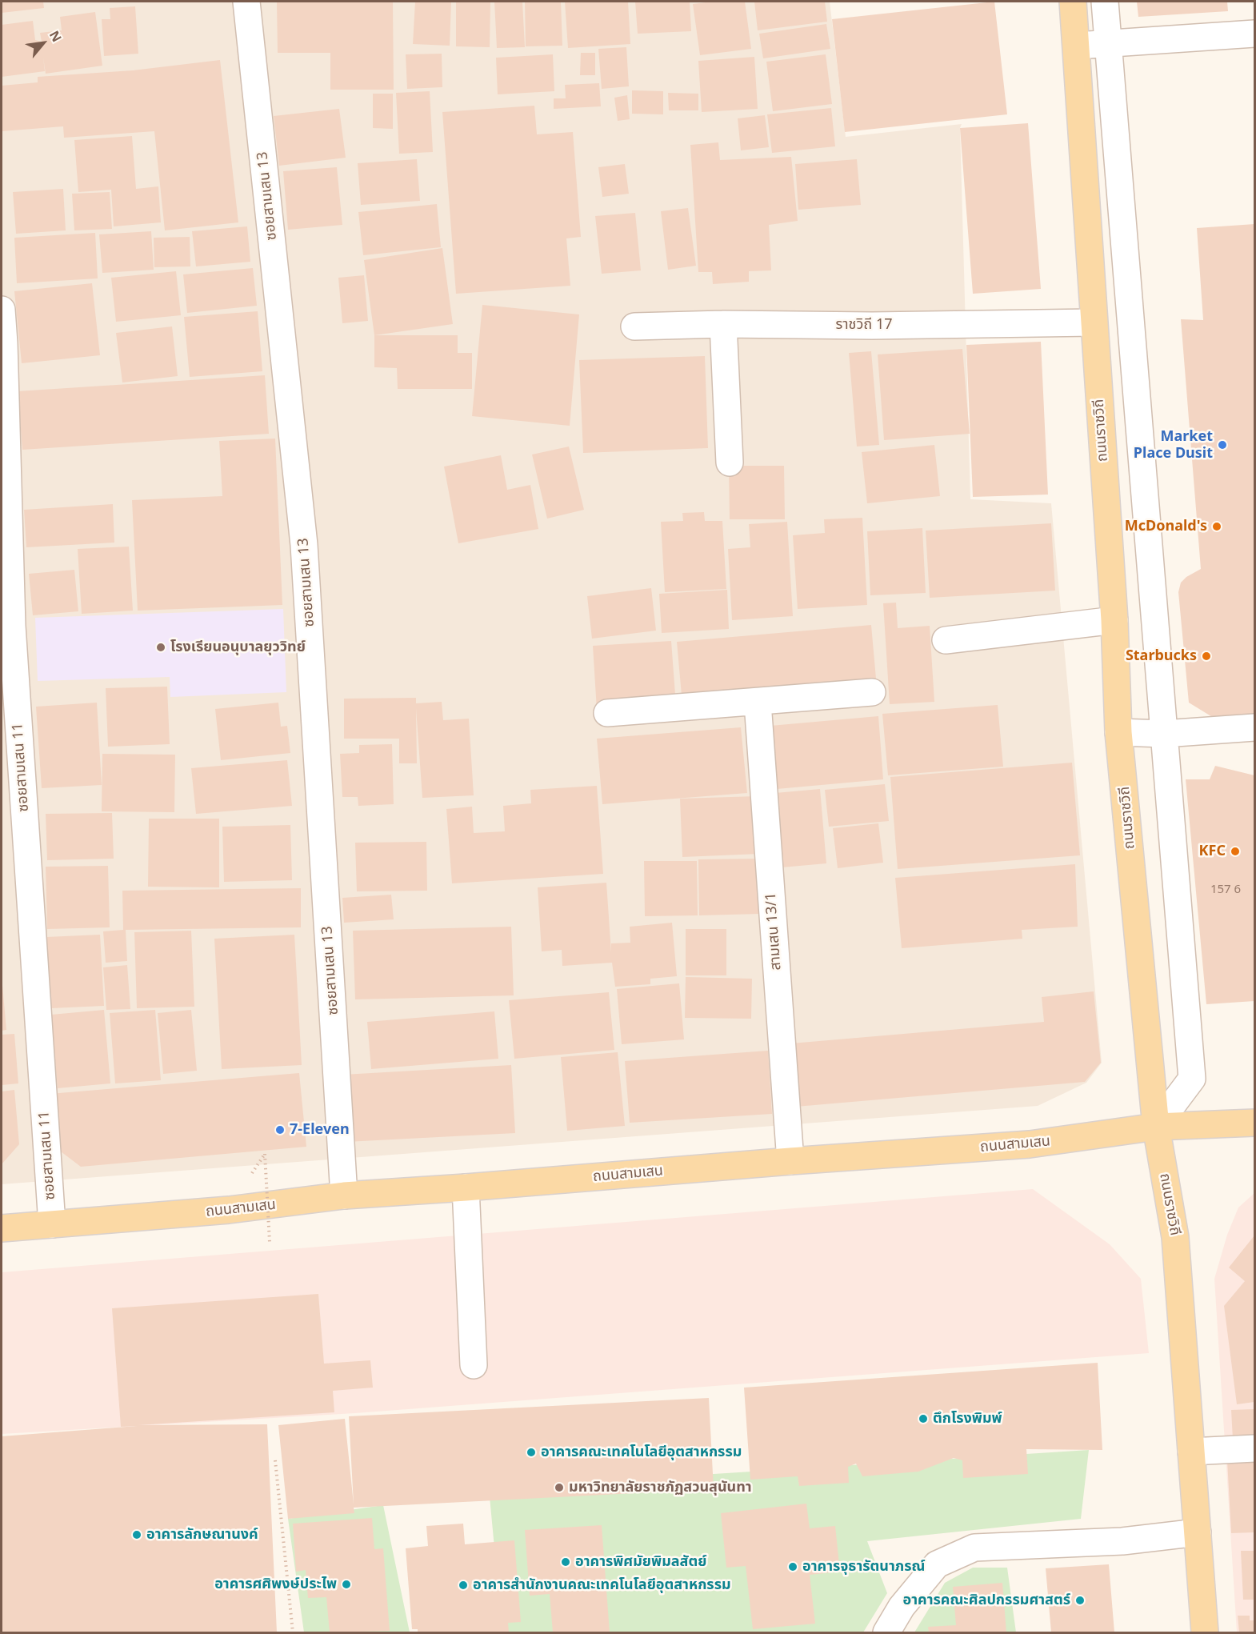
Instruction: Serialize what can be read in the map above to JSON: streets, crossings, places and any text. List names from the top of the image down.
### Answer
{
  "streets": {
    "main road": ["ถนนราชวิถี", "ถนนสามเสน"],
    "street": [
      "ซอยสามเสน 13",
      "ราชวิถี 17",
      "ซอยสามเสน 11",
      "สามเสน 13/1"
    ]
  },
  "crossings": [
    ["ซอยสามเสน 13", "ถนนสามเสน"],
    ["ราชวิถี 17", "ถนนราชวิถี"],
    ["ถนนราชวิถี", "ถนนสามเสน"],
    ["ซอยสามเสน 11", "ถนนสามเสน"],
    ["สามเสน 13/1", "ถนนสามเสน"]
  ],
  "places": [
    "Market Place Dusit",
    "McDonald's",
    "โรงเรียนอนุบาลยุววิทย์",
    "Starbucks",
    "KFC",
    "7-Eleven",
    "ตึกโรงพิมพ์",
    "อาคารคณะเทคโนโลยีอุตสาหกรรม",
    "มหาวิทยาลัยราชภัฏสวนสุนันทา",
    "อาคารลักษณานงค์",
    "อาคารพิศมัยพิมลสัตย์",
    "อาคารจุธารัตนาภรณ์",
    "อาคารศศิพงษ์ประไพ",
    "อาคารสำนักงานคณะเทคโนโลยีอุตสาหกรรม",
    "อาคารคณะศิลปกรรมศาสตร์"
  ],
  "house_numbers": ["157 6"],
  "north": "top right"
}
